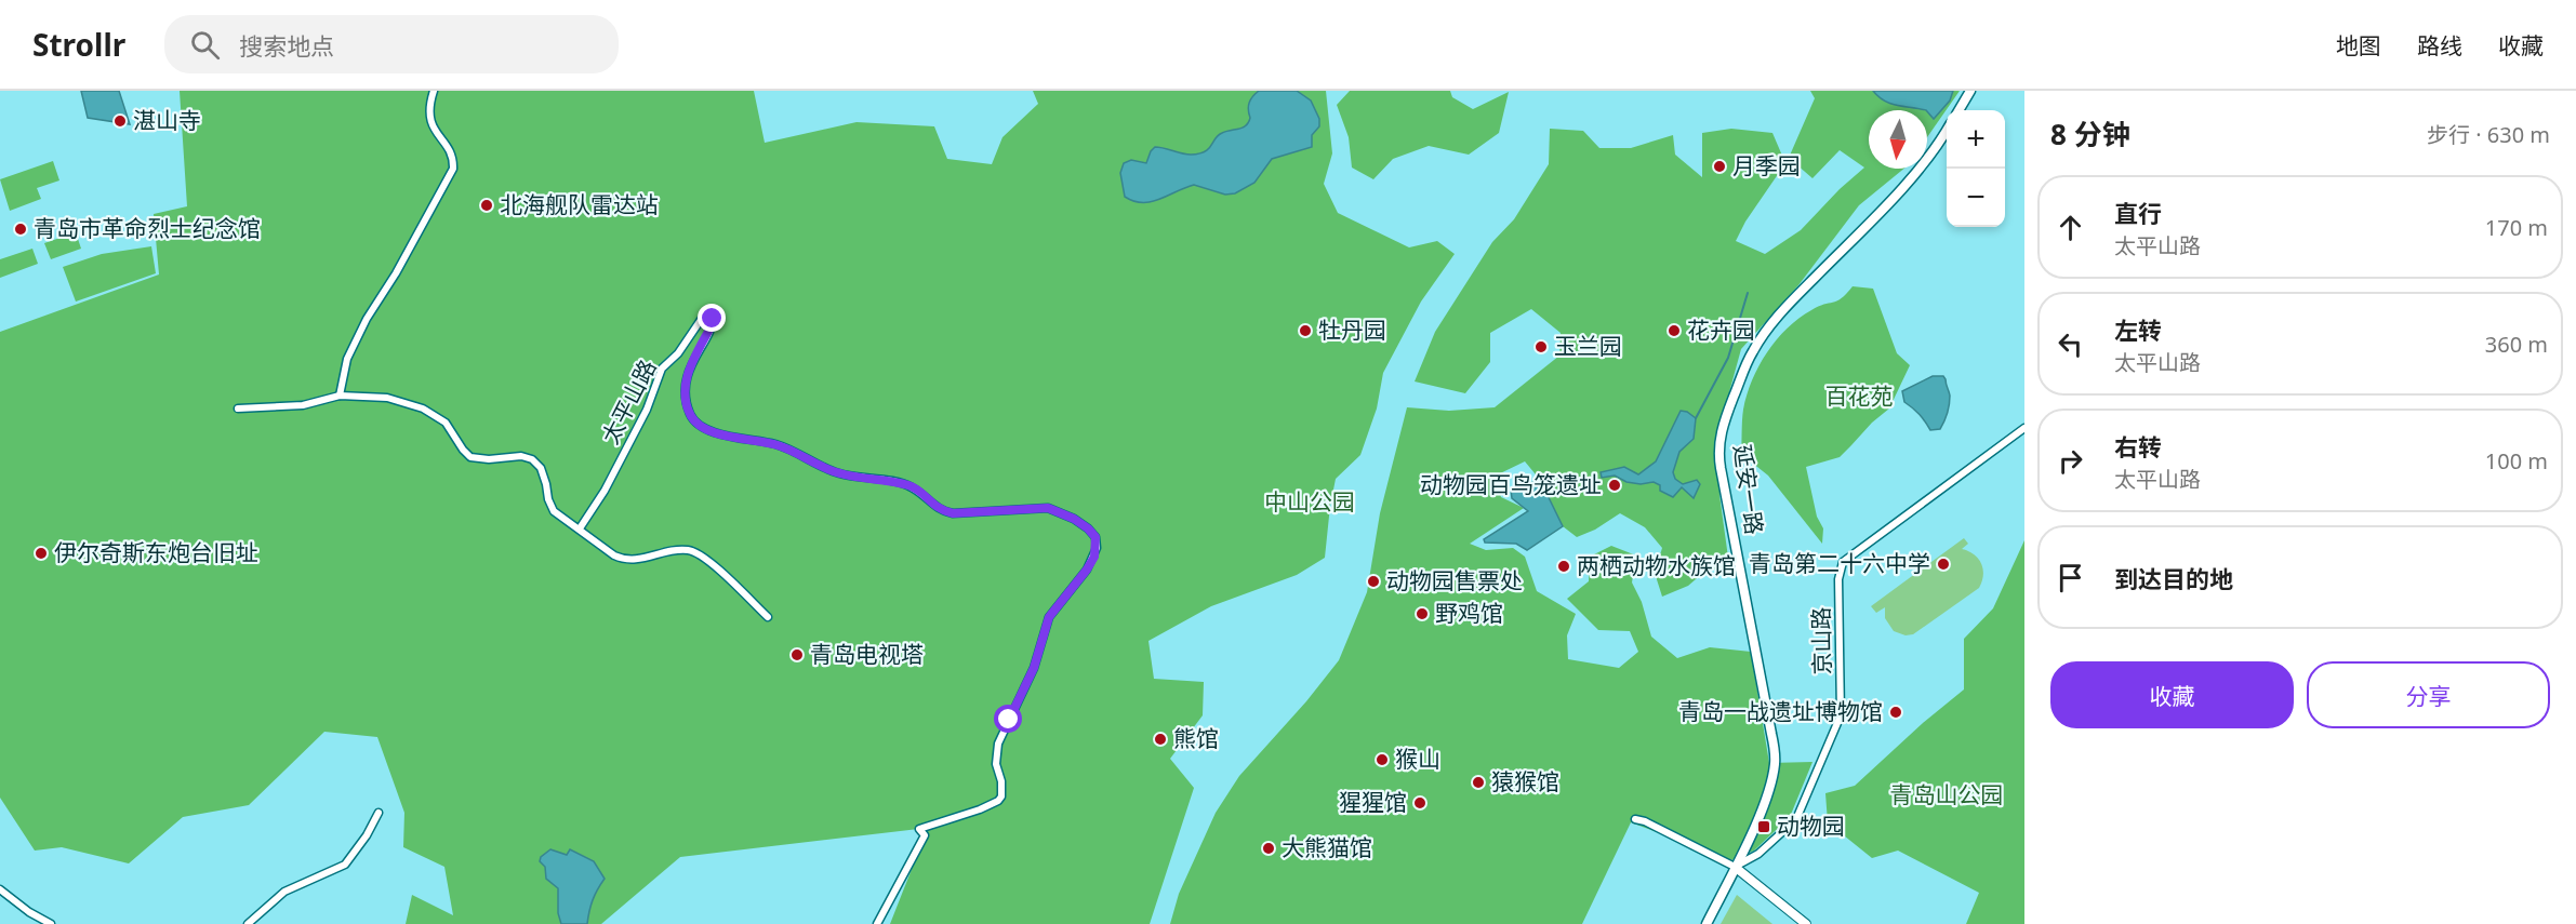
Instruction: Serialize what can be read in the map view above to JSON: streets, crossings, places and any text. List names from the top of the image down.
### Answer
{
  "streets": {
    "main road": ["延安一路"],
    "street": ["太平山路", "京山路"]
  },
  "crossings": [
    ["延安一路", "京山路"]
  ],
  "parks": ["百花苑", "中山公园", "青岛山公园"],
  "places": {
    "other": [
      "湛山寺",
      "月季园",
      "北海舰队雷达站",
      "青岛市革命烈士纪念馆",
      "牡丹园",
      "花卉园",
      "玉兰园",
      "动物园百鸟笼遗址",
      "伊尔奇斯东炮台旧址",
      "青岛第二十六中学",
      "两栖动物水族馆",
      "动物园售票处",
      "野鸡馆",
      "青岛电视塔",
      "青岛一战遗址博物馆",
      "熊馆",
      "猴山",
      "猿猴馆",
      "猩猩馆",
      "大熊猫馆"
    ],
    "transit": ["动物园"]
  },
  "north": "bottom",
  "page": {
    "header": "Strollr",
    "search": "搜索地点",
    "nav": ["地图", "路线", "收藏"],
    "heading": ["8 分钟", "步行 · 630 m"],
    "map_buttons": ["+", "−"],
    "list": [
      ["直行", "太平山路", "170 m"],
      ["左转", "太平山路", "360 m"],
      ["右转", "太平山路", "100 m"],
      "到达目的地"
    ],
    "buttons": ["收藏", "分享"]
  }
}
